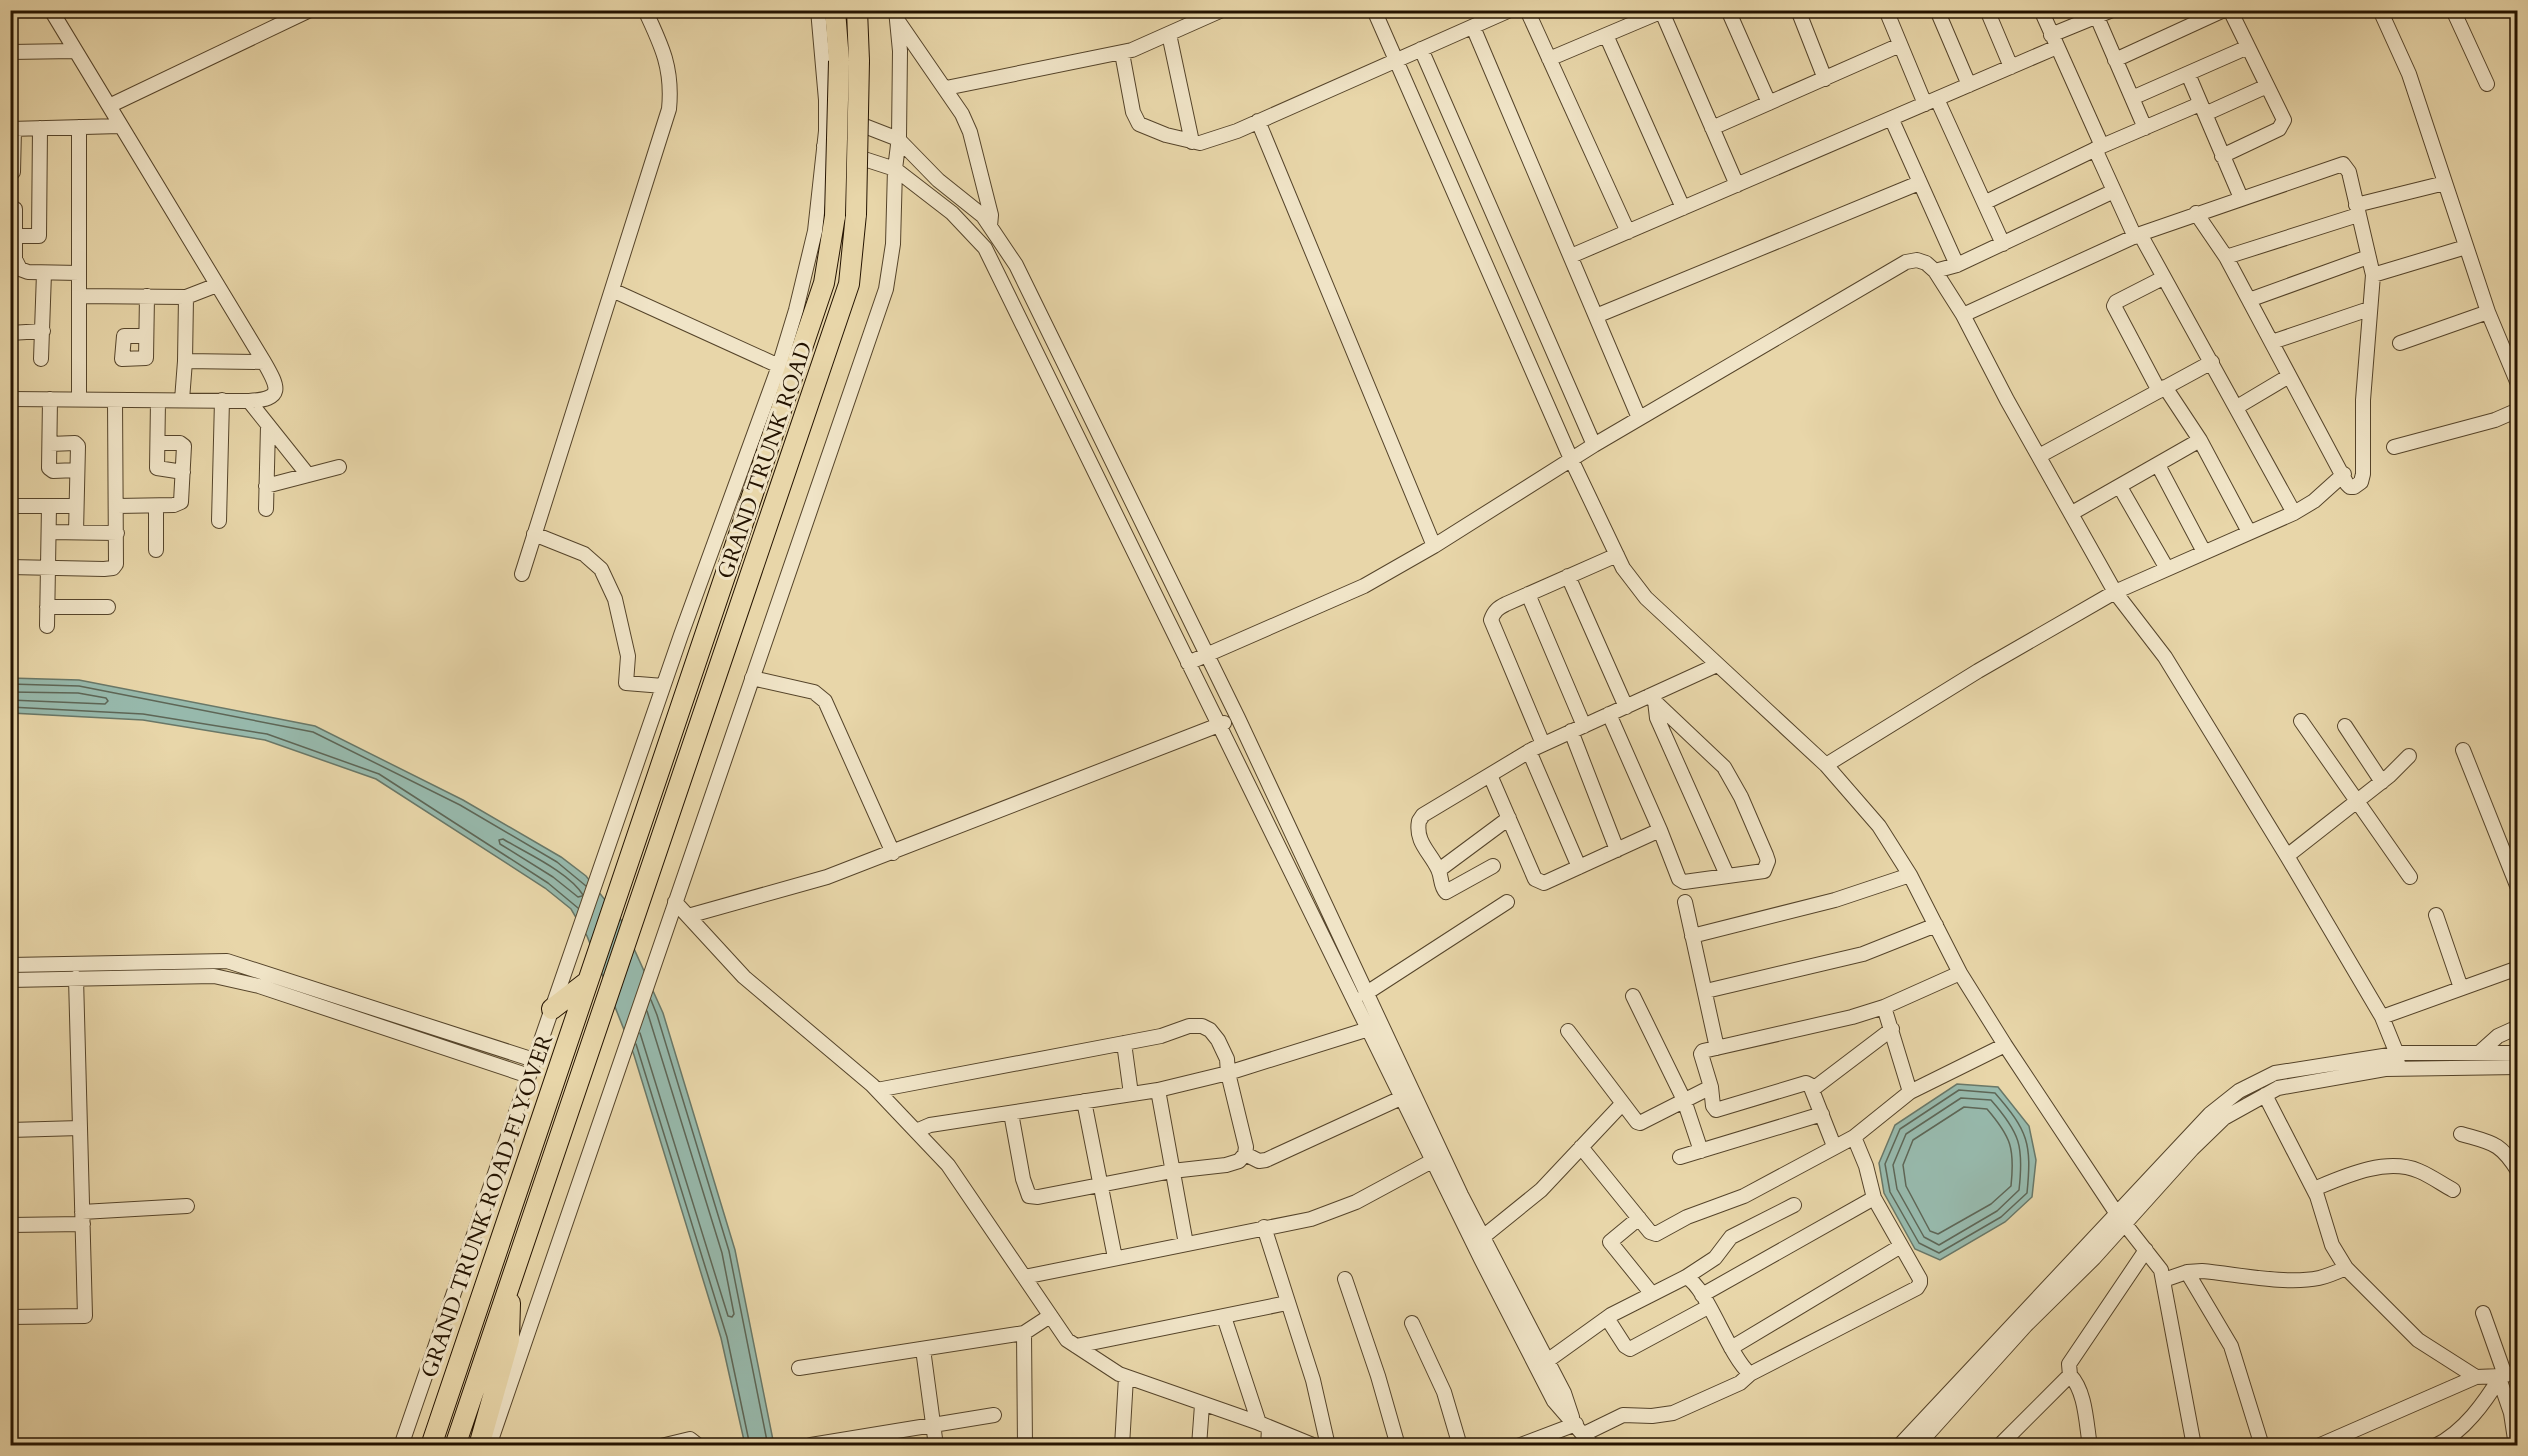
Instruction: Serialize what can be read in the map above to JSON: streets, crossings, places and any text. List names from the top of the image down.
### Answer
{
  "streets": {
    "highway": ["GRAND TRUNK ROAD", "GRAND TRUNK ROAD FLYOVER"]
  },
  "crossings": [
    ["GRAND TRUNK ROAD", "GRAND TRUNK ROAD FLYOVER"]
  ]
}
